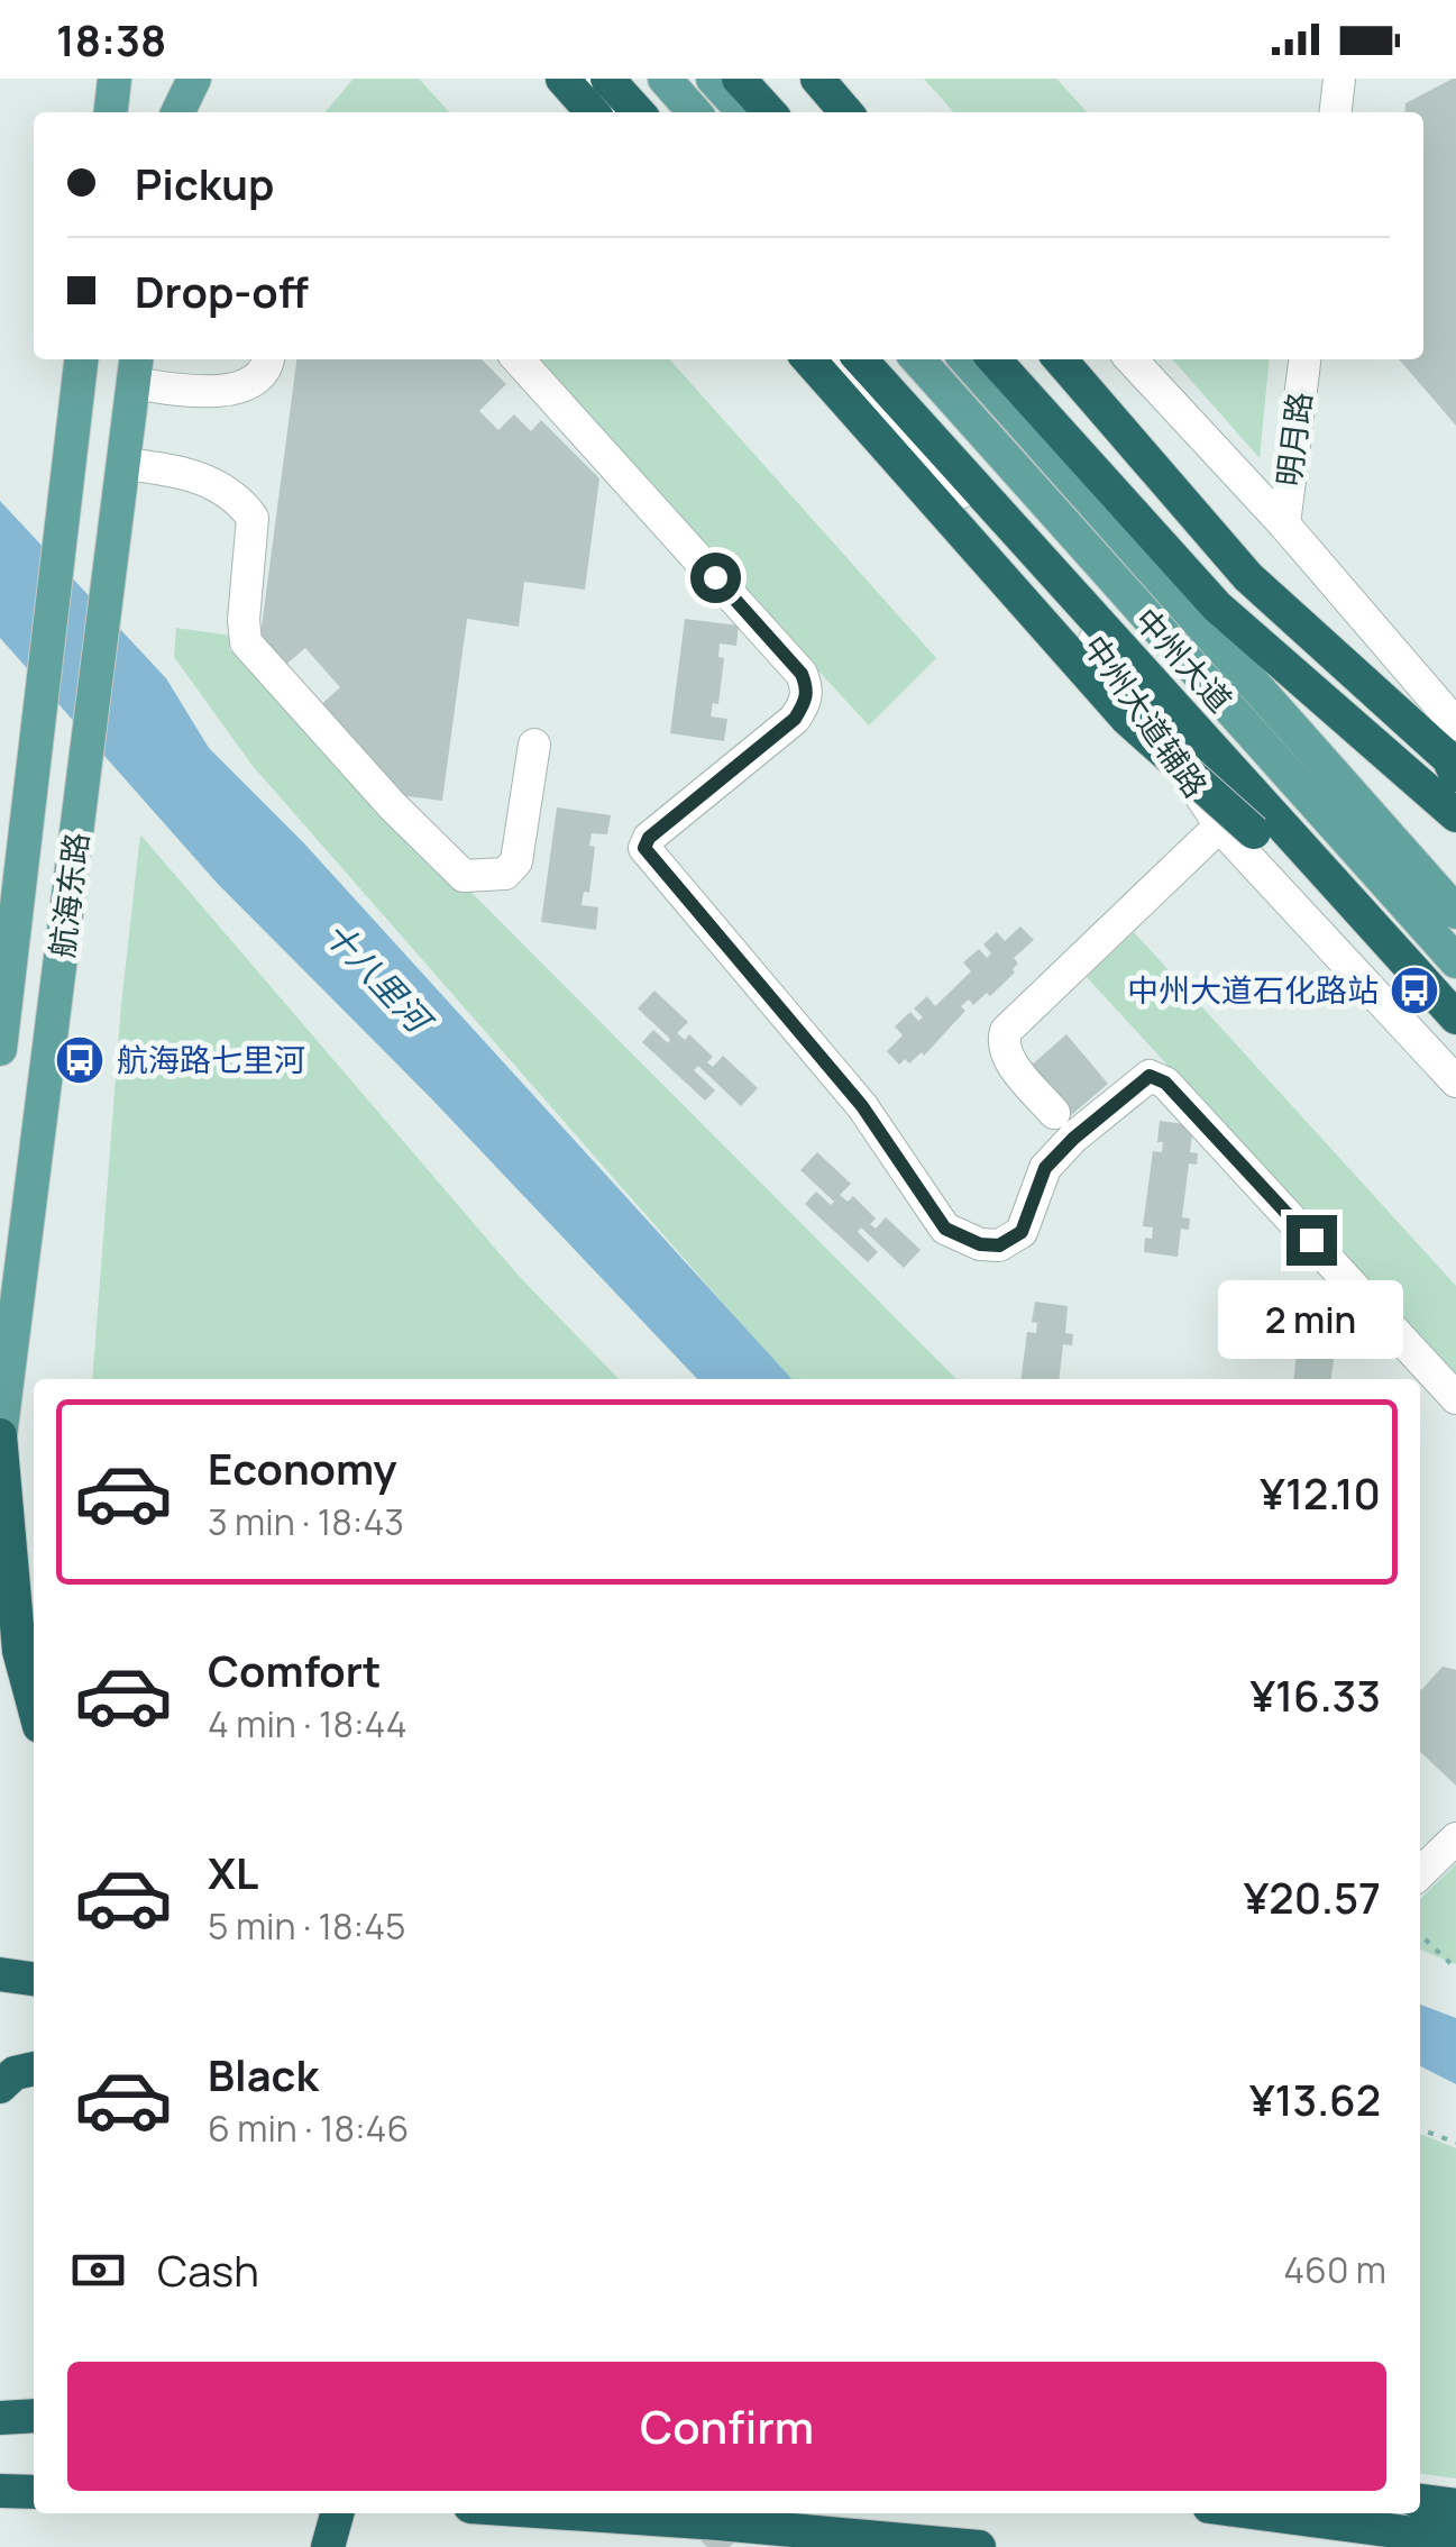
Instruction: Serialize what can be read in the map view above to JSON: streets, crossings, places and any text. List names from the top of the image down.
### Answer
{
  "streets": {
    "highway": ["中州大道"],
    "main road": ["航海东路"],
    "street": ["明月路", "中州大道辅路"]
  },
  "water": ["十八里河"],
  "places": {
    "bus stop": ["中州大道石化路站", "航海路七里河"]
  },
  "page": {
    "status": "18:38",
    "banner": ["Pickup", "Drop-off"],
    "bubble": "2 min",
    "list": [
      {
        "name": "Economy",
        "note": "3 min · 18:43",
        "value": "¥12.10"
      },
      {
        "name": "Comfort",
        "note": "4 min · 18:44",
        "value": "¥16.33"
      },
      {
        "name": "XL",
        "note": "5 min · 18:45",
        "value": "¥20.57"
      },
      {
        "name": "Black",
        "note": "6 min · 18:46",
        "value": "¥13.62"
      }
    ],
    "pay": ["Cash", "460 m"],
    "buttons": "Confirm"
  }
}
